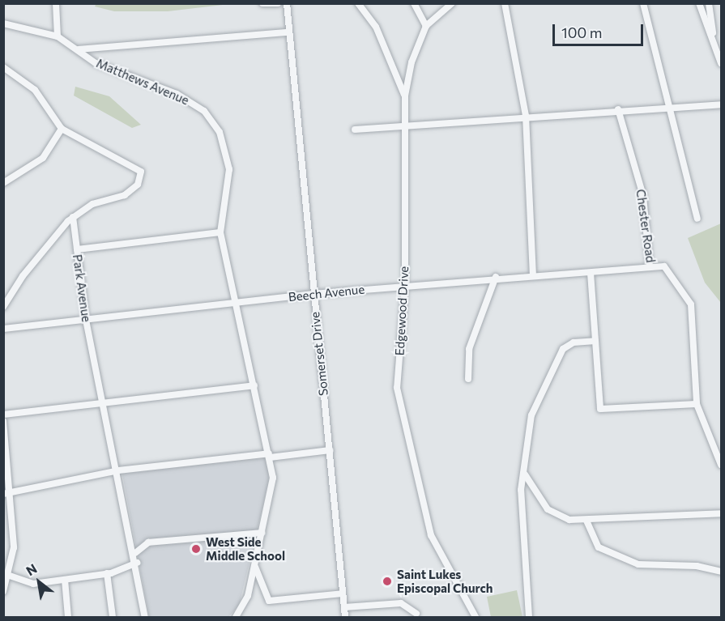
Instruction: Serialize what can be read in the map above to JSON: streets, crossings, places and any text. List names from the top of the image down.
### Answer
{
  "streets": {
    "street": [
      "Matthews Avenue",
      "Chester Road",
      "Park Avenue",
      "Beech Avenue",
      "Edgewood Drive",
      "Somerset Drive"
    ]
  },
  "crossings": [
    ["Matthews Avenue", "Beech Avenue"],
    ["Chester Road", "Beech Avenue"],
    ["Park Avenue", "Beech Avenue"],
    ["Beech Avenue", "Edgewood Drive"],
    ["Beech Avenue", "Somerset Drive"]
  ],
  "places": ["West Side Middle School", "Saint Lukes Episcopal Church"],
  "scale_bar": "100 m",
  "north": "top left"
}
